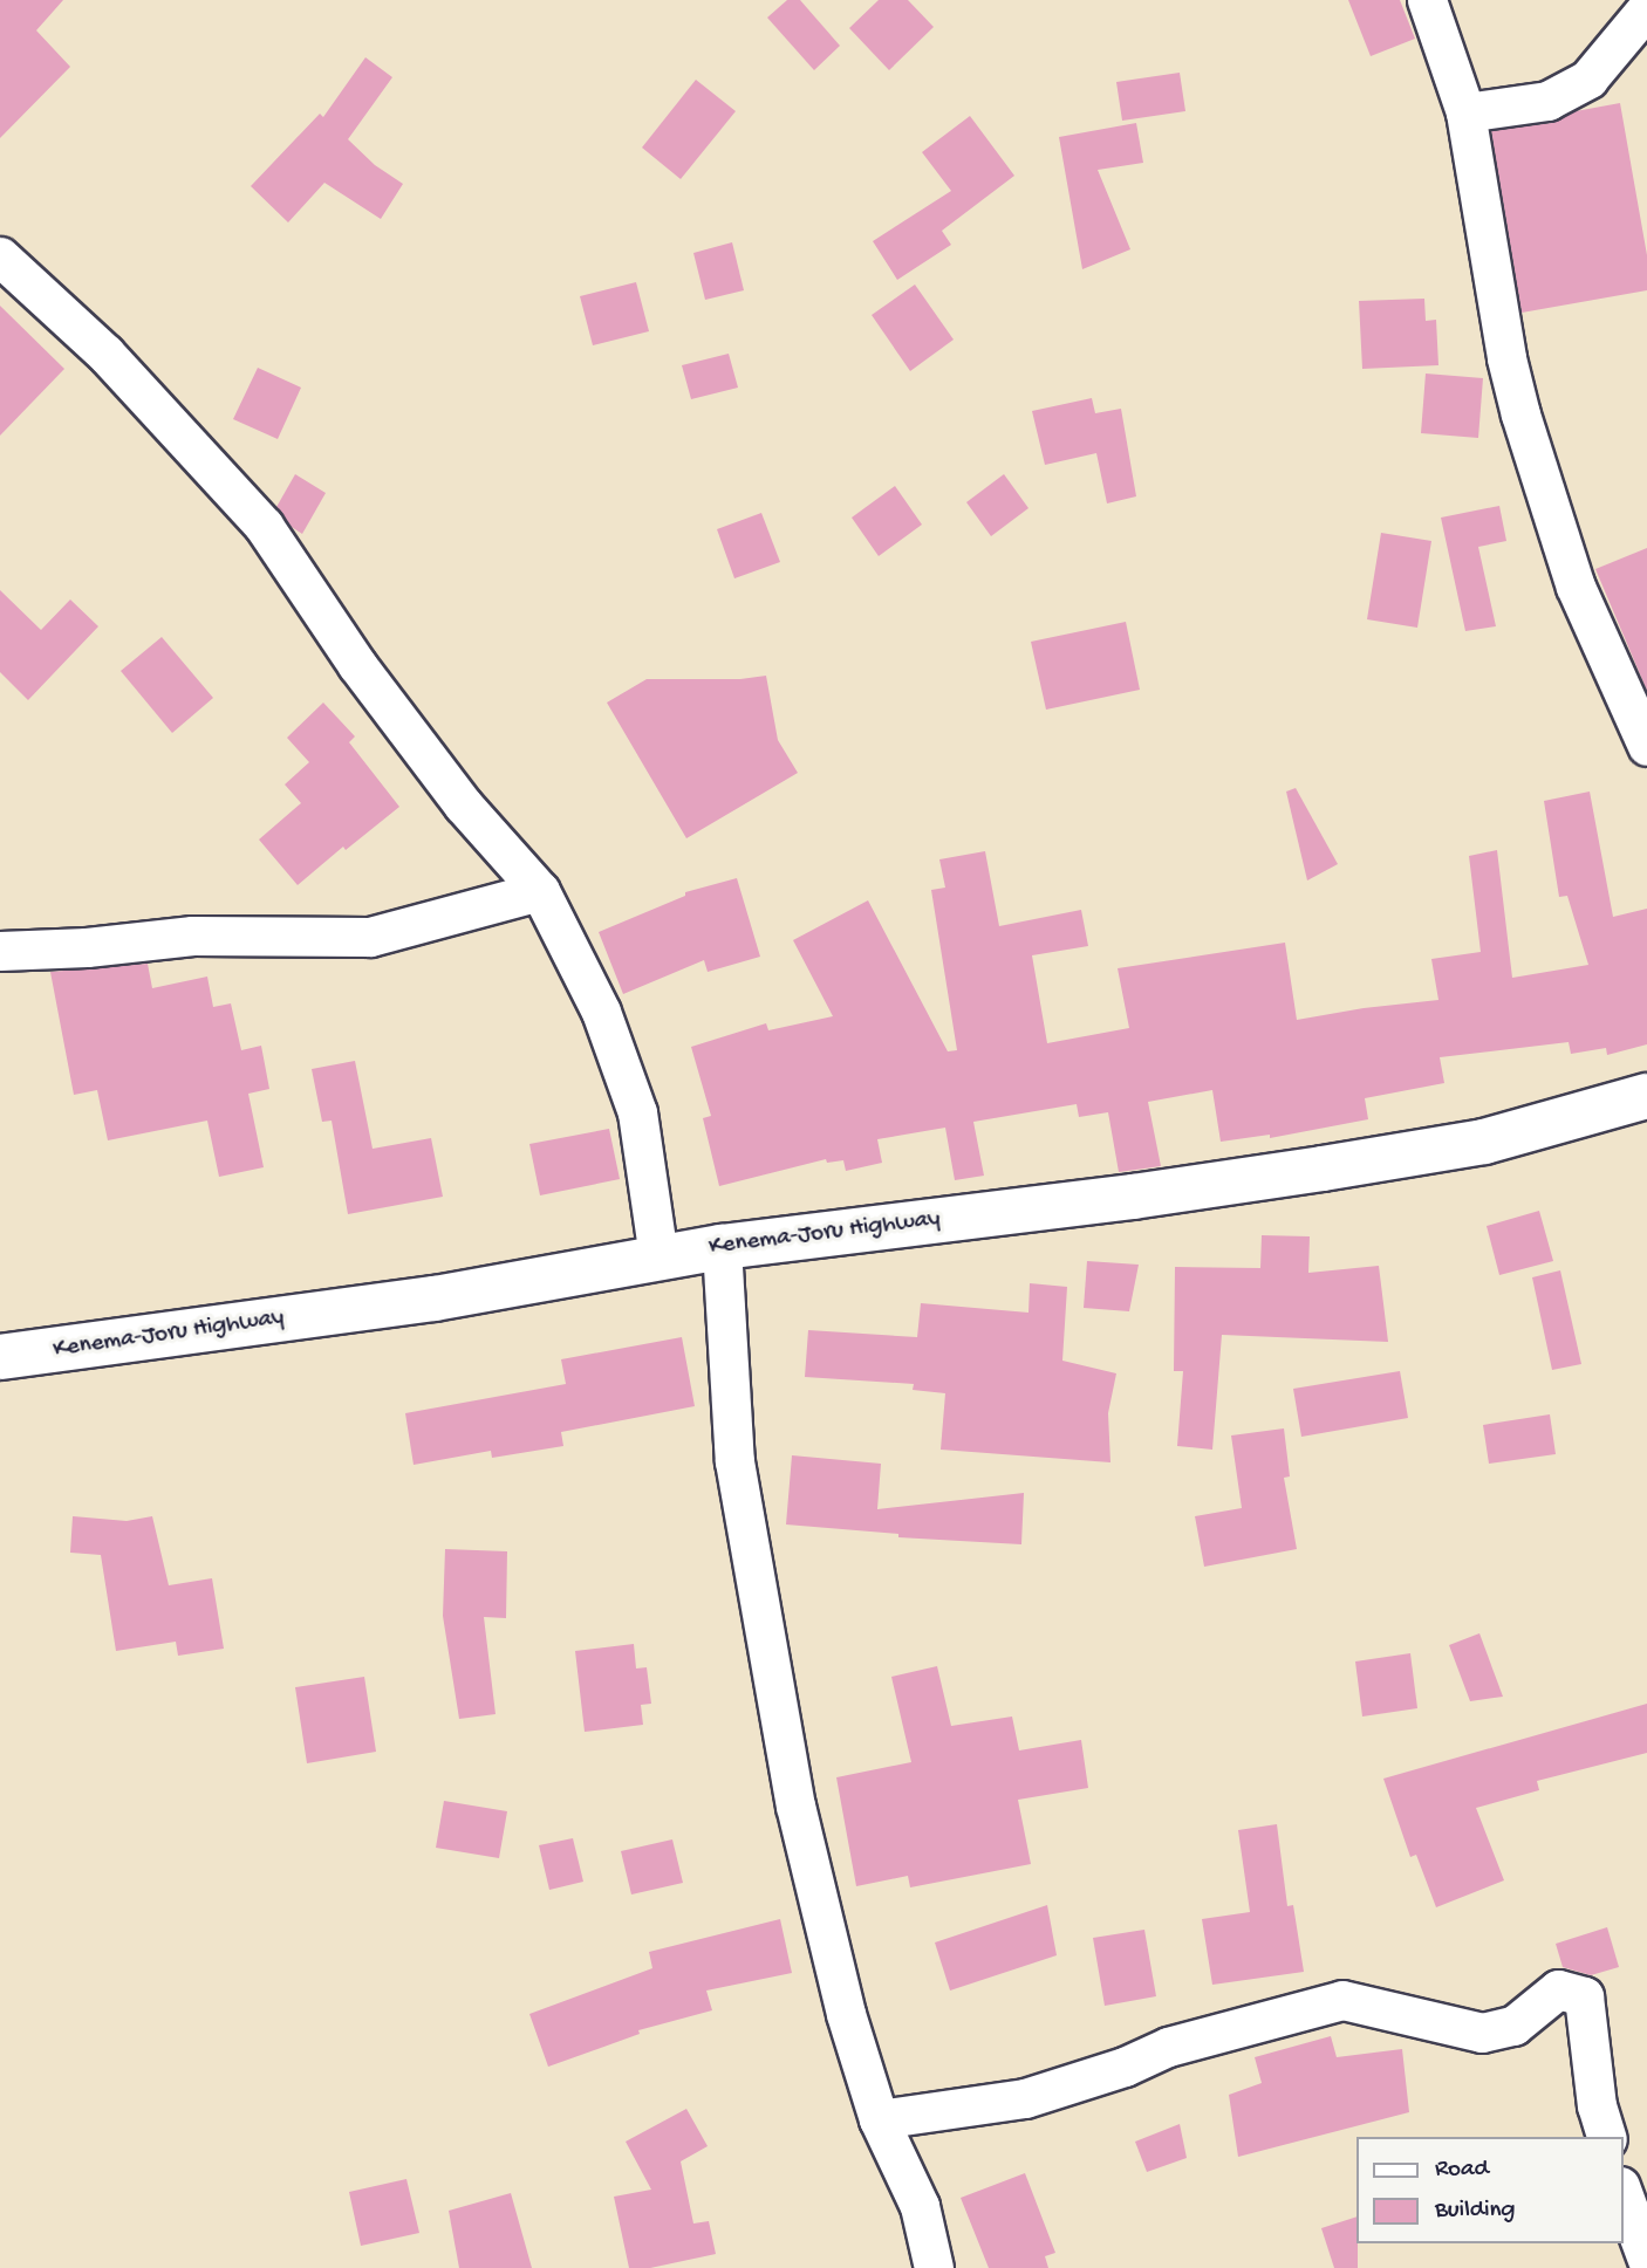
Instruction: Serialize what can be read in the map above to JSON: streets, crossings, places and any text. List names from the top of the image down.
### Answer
{
  "streets": {
    "highway": ["Kenema-Joru Highway"]
  },
  "legend": ["Road", "Building"]
}
